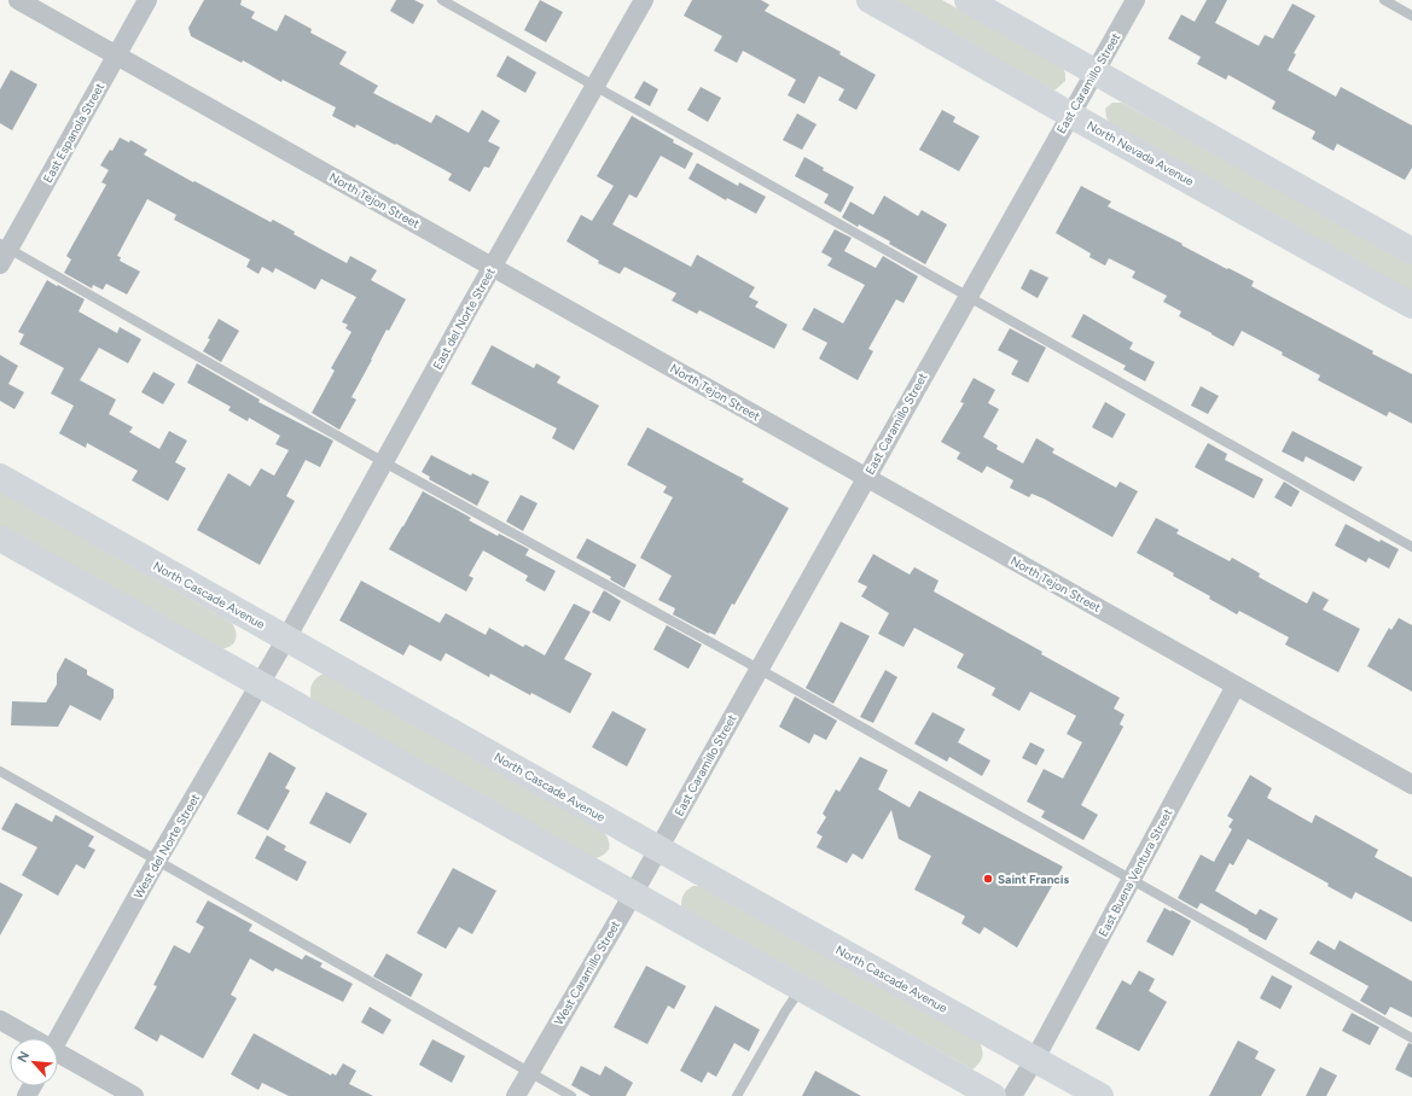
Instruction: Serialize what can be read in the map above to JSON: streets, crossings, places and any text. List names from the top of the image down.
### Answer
{
  "streets": {
    "main road": ["North Nevada Avenue", "North Cascade Avenue"],
    "street": [
      "East Caramillo Street",
      "East Espanola Street",
      "North Tejon Street",
      "East del Norte Street",
      "West del Norte Street",
      "East Buena Ventura Street",
      "West Caramillo Street"
    ]
  },
  "crossings": [
    ["East Caramillo Street", "North Nevada Avenue"],
    ["East Caramillo Street", "North Tejon Street"],
    ["East Caramillo Street", "North Cascade Avenue"],
    ["East Caramillo Street", "West Caramillo Street"],
    ["East Espanola Street", "North Tejon Street"],
    ["North Tejon Street", "East del Norte Street"],
    ["North Tejon Street", "East Buena Ventura Street"],
    ["East del Norte Street", "North Cascade Avenue"],
    ["East del Norte Street", "West del Norte Street"],
    ["North Cascade Avenue", "West del Norte Street"],
    ["North Cascade Avenue", "East Buena Ventura Street"],
    ["North Cascade Avenue", "West Caramillo Street"]
  ],
  "places": ["Saint Francis"],
  "north": "top left"
}
